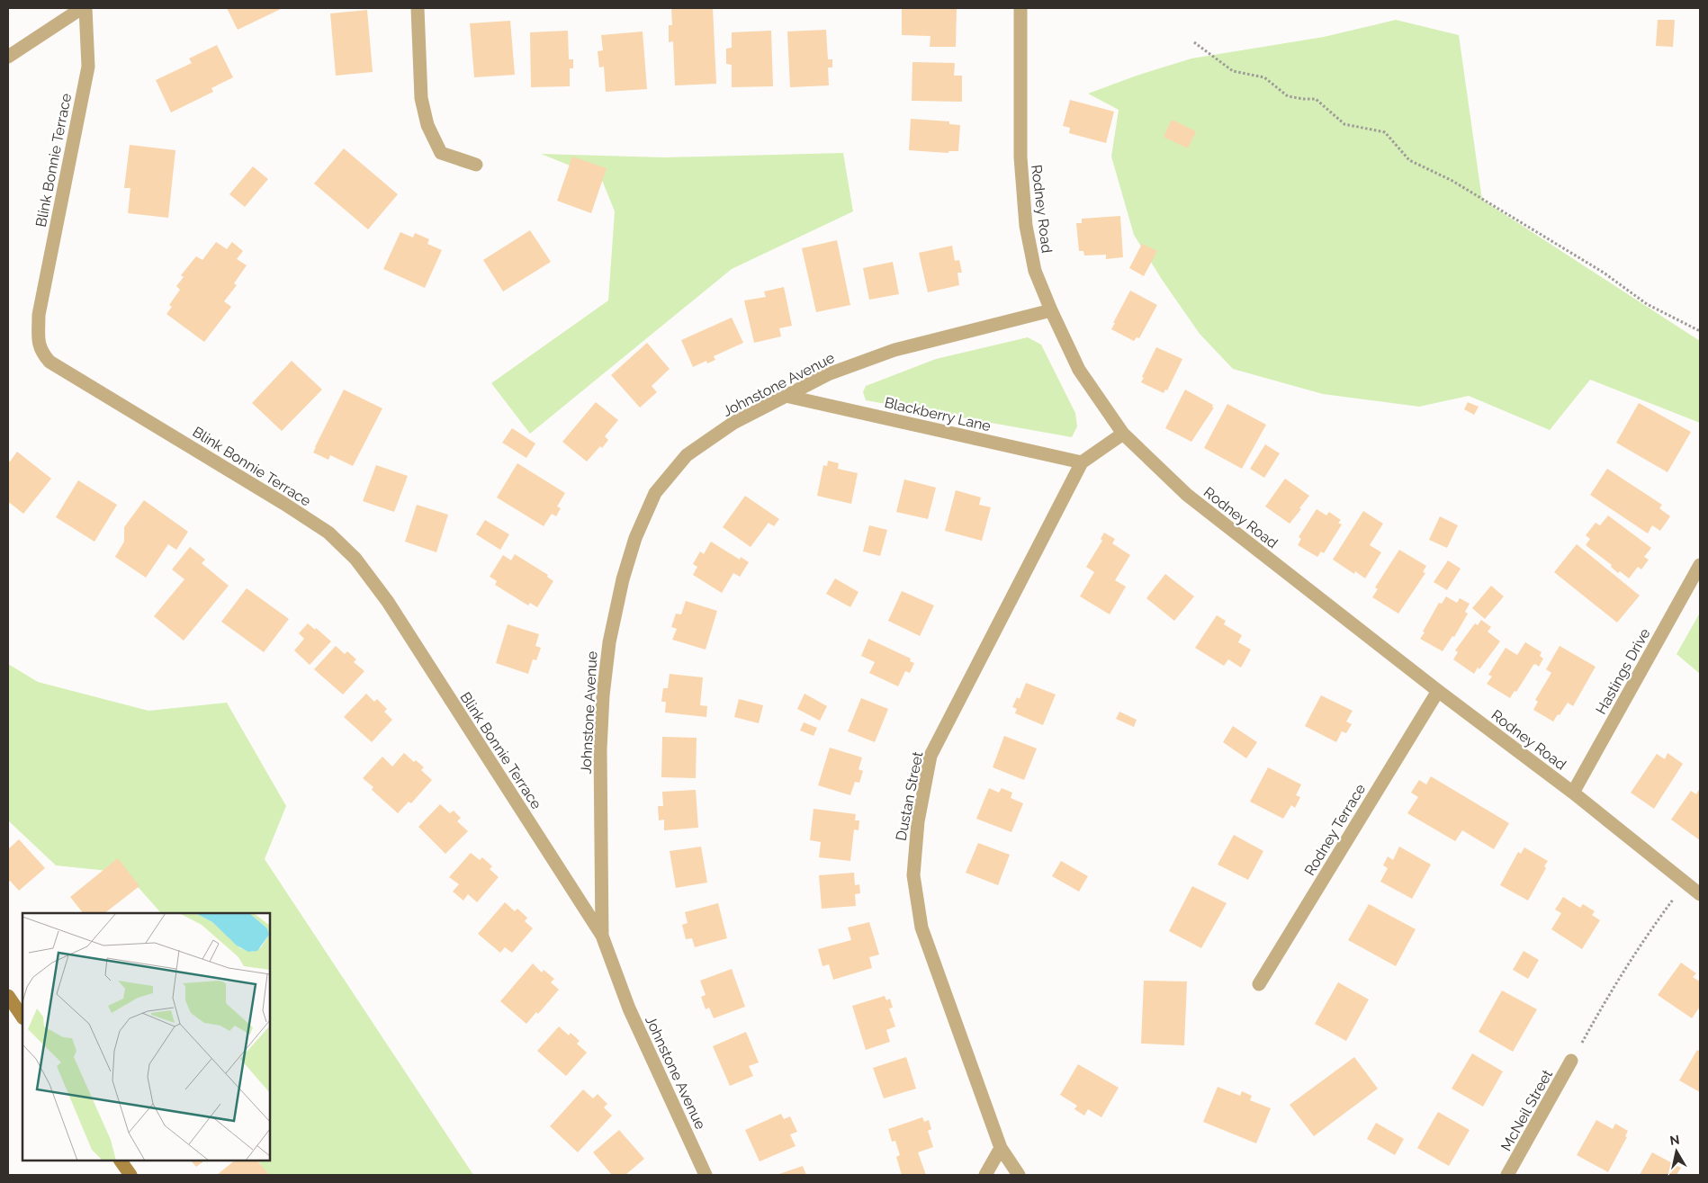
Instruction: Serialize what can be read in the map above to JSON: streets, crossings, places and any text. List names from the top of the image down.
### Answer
{
  "streets": {
    "street": [
      "Blink Bonnie Terrace",
      "Rodney Road",
      "Johnstone Avenue",
      "Blackberry Lane",
      "Hastings Drive",
      "Dustan Street",
      "Rodney Terrace",
      "McNeil Street"
    ]
  },
  "crossings": [
    ["Blink Bonnie Terrace", "Johnstone Avenue"],
    ["Rodney Road", "Johnstone Avenue"],
    ["Rodney Road", "Hastings Drive"],
    ["Rodney Road", "Dustan Street"],
    ["Rodney Road", "Rodney Terrace"],
    ["Johnstone Avenue", "Blackberry Lane"],
    ["Blackberry Lane", "Dustan Street"]
  ],
  "north": "top"
}
